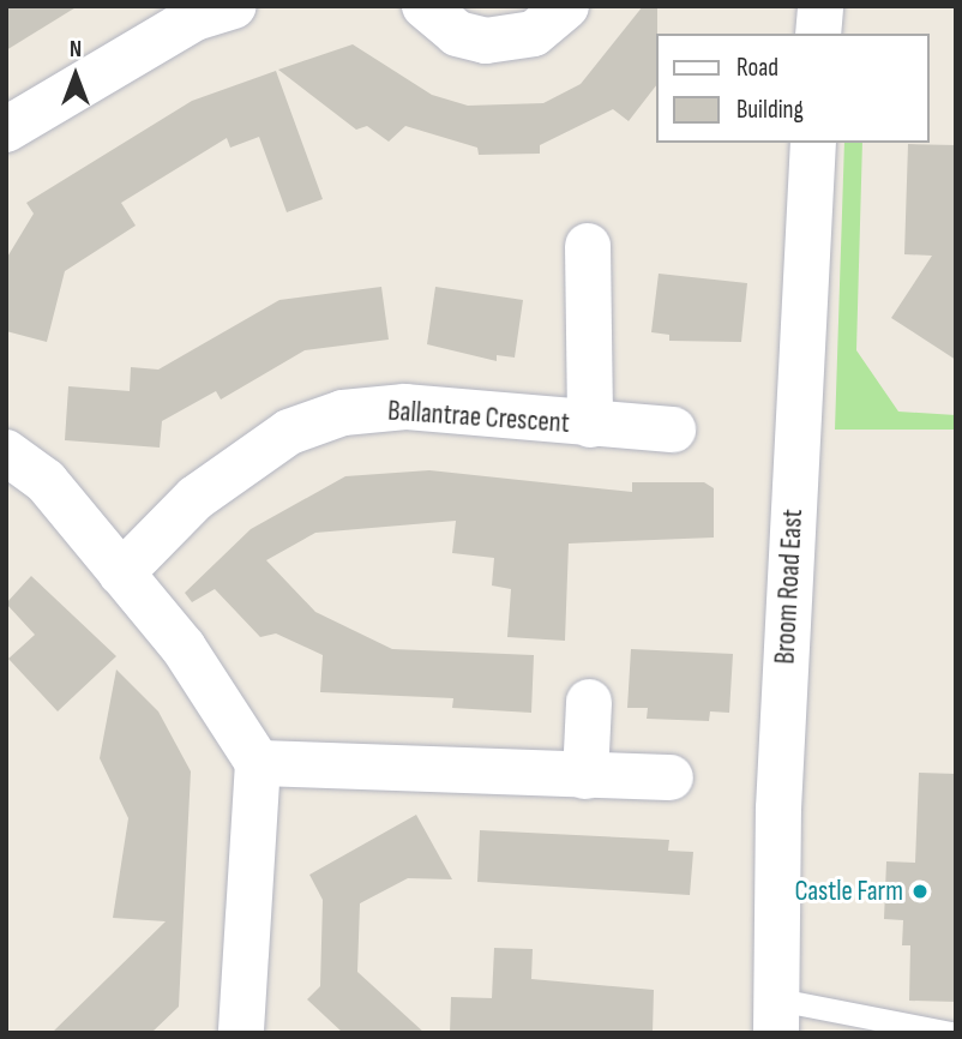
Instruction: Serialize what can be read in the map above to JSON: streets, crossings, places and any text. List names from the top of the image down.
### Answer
{
  "streets": {
    "street": ["Ballantrae Crescent", "Broom Road East"]
  },
  "places": ["Castle Farm"],
  "legend": ["Road", "Building"],
  "north": "top"
}
